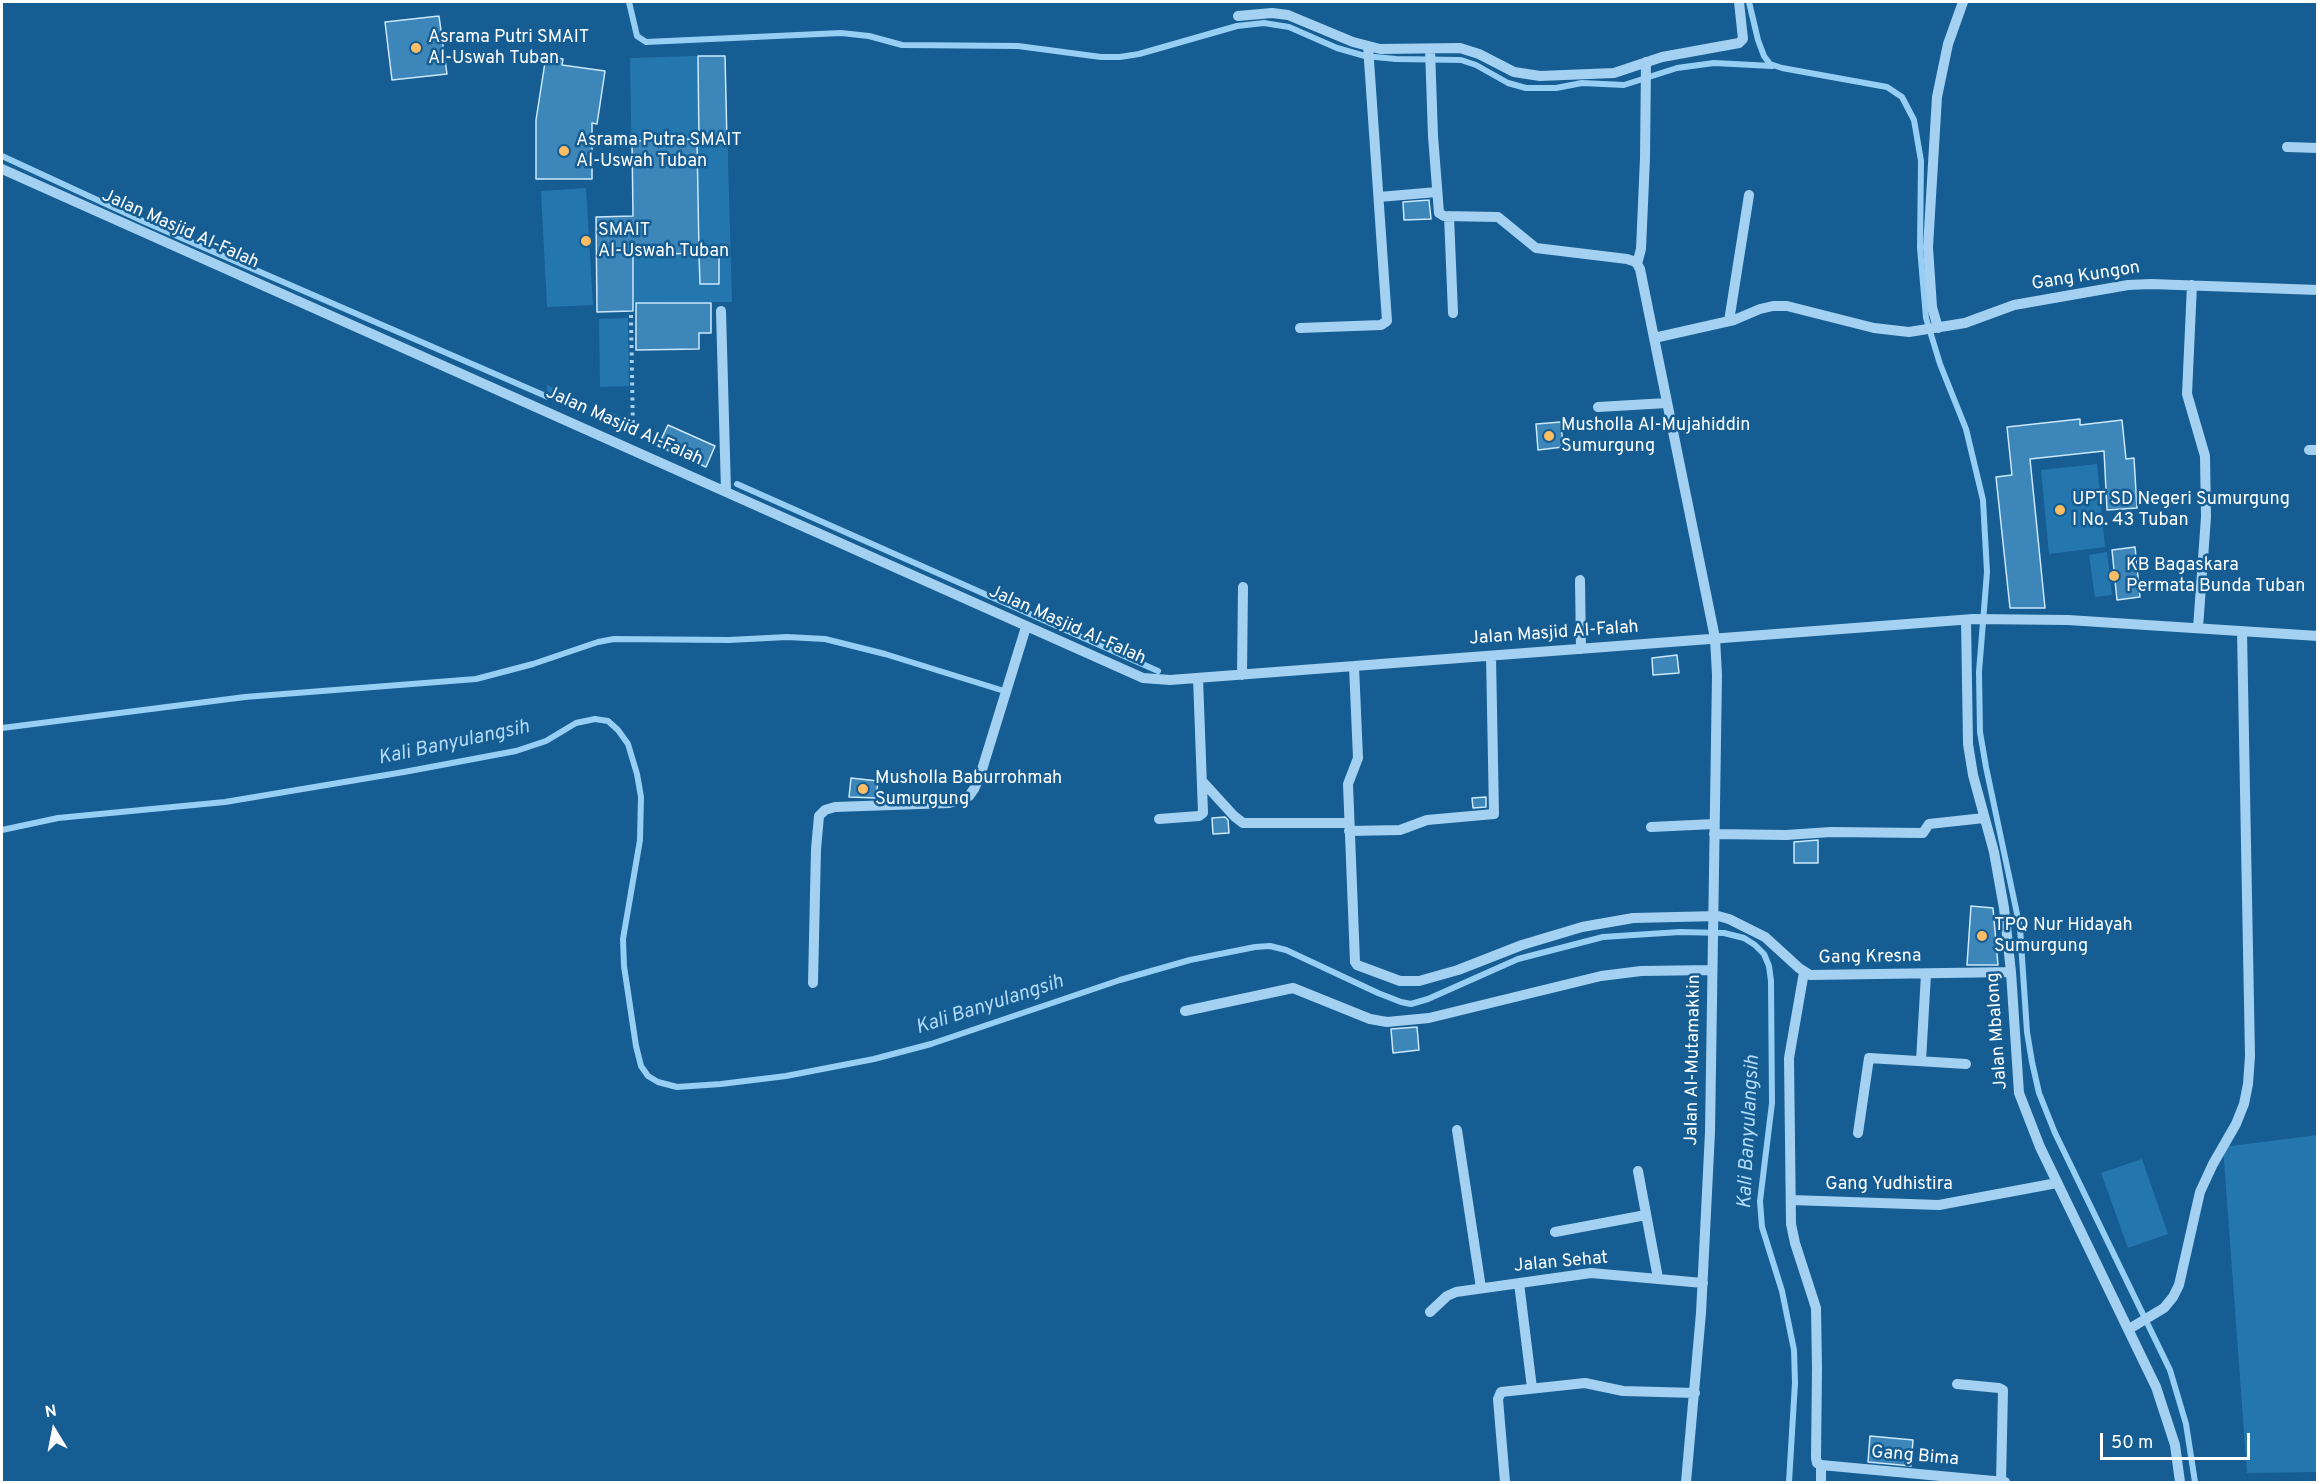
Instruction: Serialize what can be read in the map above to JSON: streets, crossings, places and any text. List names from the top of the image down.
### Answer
{
  "streets": {
    "street": [
      "Jalan Masjid Al-Falah",
      "Gang Kungon",
      "Gang Kresna",
      "Jalan Mbalong",
      "Jalan Al-Mutamakkin",
      "Gang Yudhistira",
      "Jalan Sehat",
      "Gang Bima"
    ]
  },
  "crossings": [
    ["Jalan Masjid Al-Falah", "Jalan Mbalong"],
    ["Jalan Masjid Al-Falah", "Jalan Al-Mutamakkin"],
    ["Gang Kungon", "Jalan Al-Mutamakkin"],
    ["Gang Kresna", "Jalan Mbalong"],
    ["Gang Kresna", "Jalan Al-Mutamakkin"],
    ["Jalan Mbalong", "Gang Yudhistira"],
    ["Jalan Al-Mutamakkin", "Jalan Sehat"]
  ],
  "water": ["Kali Banyulangsih"],
  "places": [
    "Asrama Putri SMAIT Al-Uswah Tuban",
    "Asrama Putra SMAIT Al-Uswah Tuban",
    "SMAIT Al-Uswah Tuban",
    "Musholla Al-Mujahiddin Sumurgung",
    "UPT SD Negeri Sumurgung I No. 43 Tuban",
    "KB Bagaskara Permata Bunda Tuban",
    "Musholla Baburrohmah Sumurgung",
    "TPQ Nur Hidayah Sumurgung"
  ],
  "scale_bar": "50 m",
  "north": "top"
}
